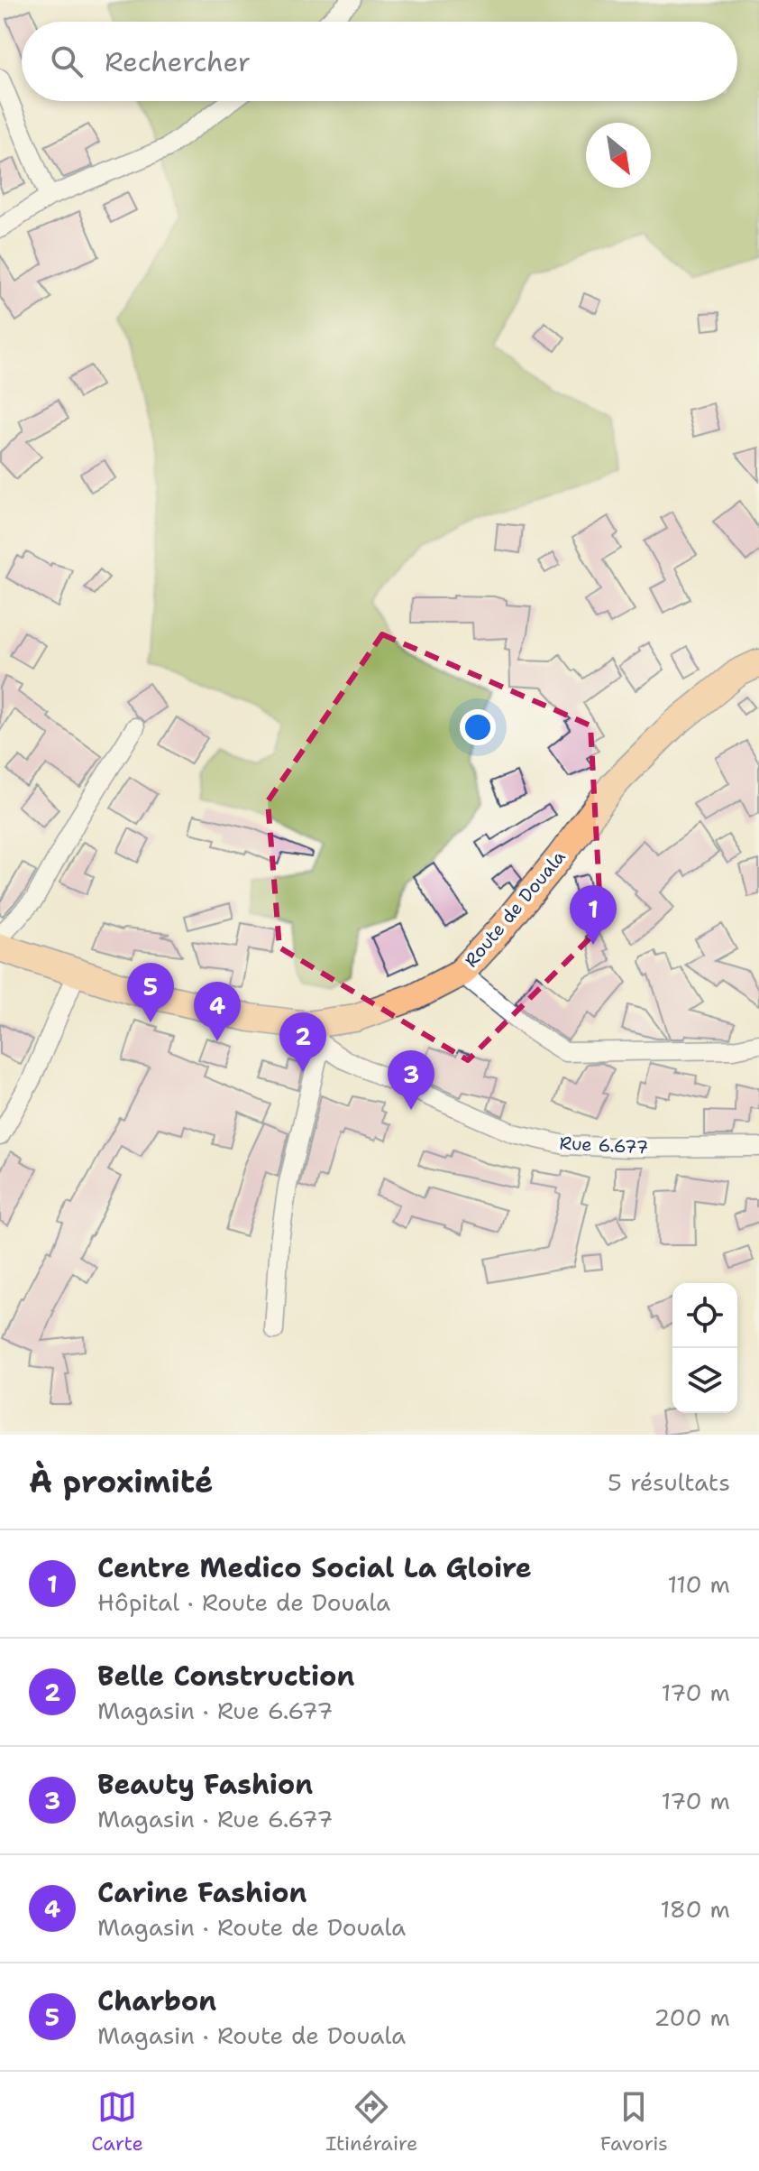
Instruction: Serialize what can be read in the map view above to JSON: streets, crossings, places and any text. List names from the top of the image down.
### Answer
{
  "streets": {
    "highway": ["Route de Douala"],
    "street": ["Rue 6.677"]
  },
  "crossings": [
    ["Route de Douala", "Rue 6.677"]
  ],
  "north": "bottom right",
  "page": {
    "search": "Rechercher",
    "pins": [
      "1",
      "5",
      "4",
      "2",
      "3"
    ],
    "heading": ["À proximité", "5 résultats"],
    "list": [
      {
        "mark": "1",
        "name": "Centre Medico Social La Gloire",
        "note": "Hôpital · Route de Douala",
        "value": "110 m"
      },
      {
        "mark": "2",
        "name": "Belle Construction",
        "note": "Magasin · Rue 6.677",
        "value": "170 m"
      },
      {
        "mark": "3",
        "name": "Beauty Fashion",
        "note": "Magasin · Rue 6.677",
        "value": "170 m"
      },
      {
        "mark": "4",
        "name": "Carine Fashion",
        "note": "Magasin · Route de Douala",
        "value": "180 m"
      },
      {
        "mark": "5",
        "name": "Charbon",
        "note": "Magasin · Route de Douala",
        "value": "200 m"
      }
    ],
    "nav": ["Carte", "Itinéraire", "Favoris"]
  }
}
